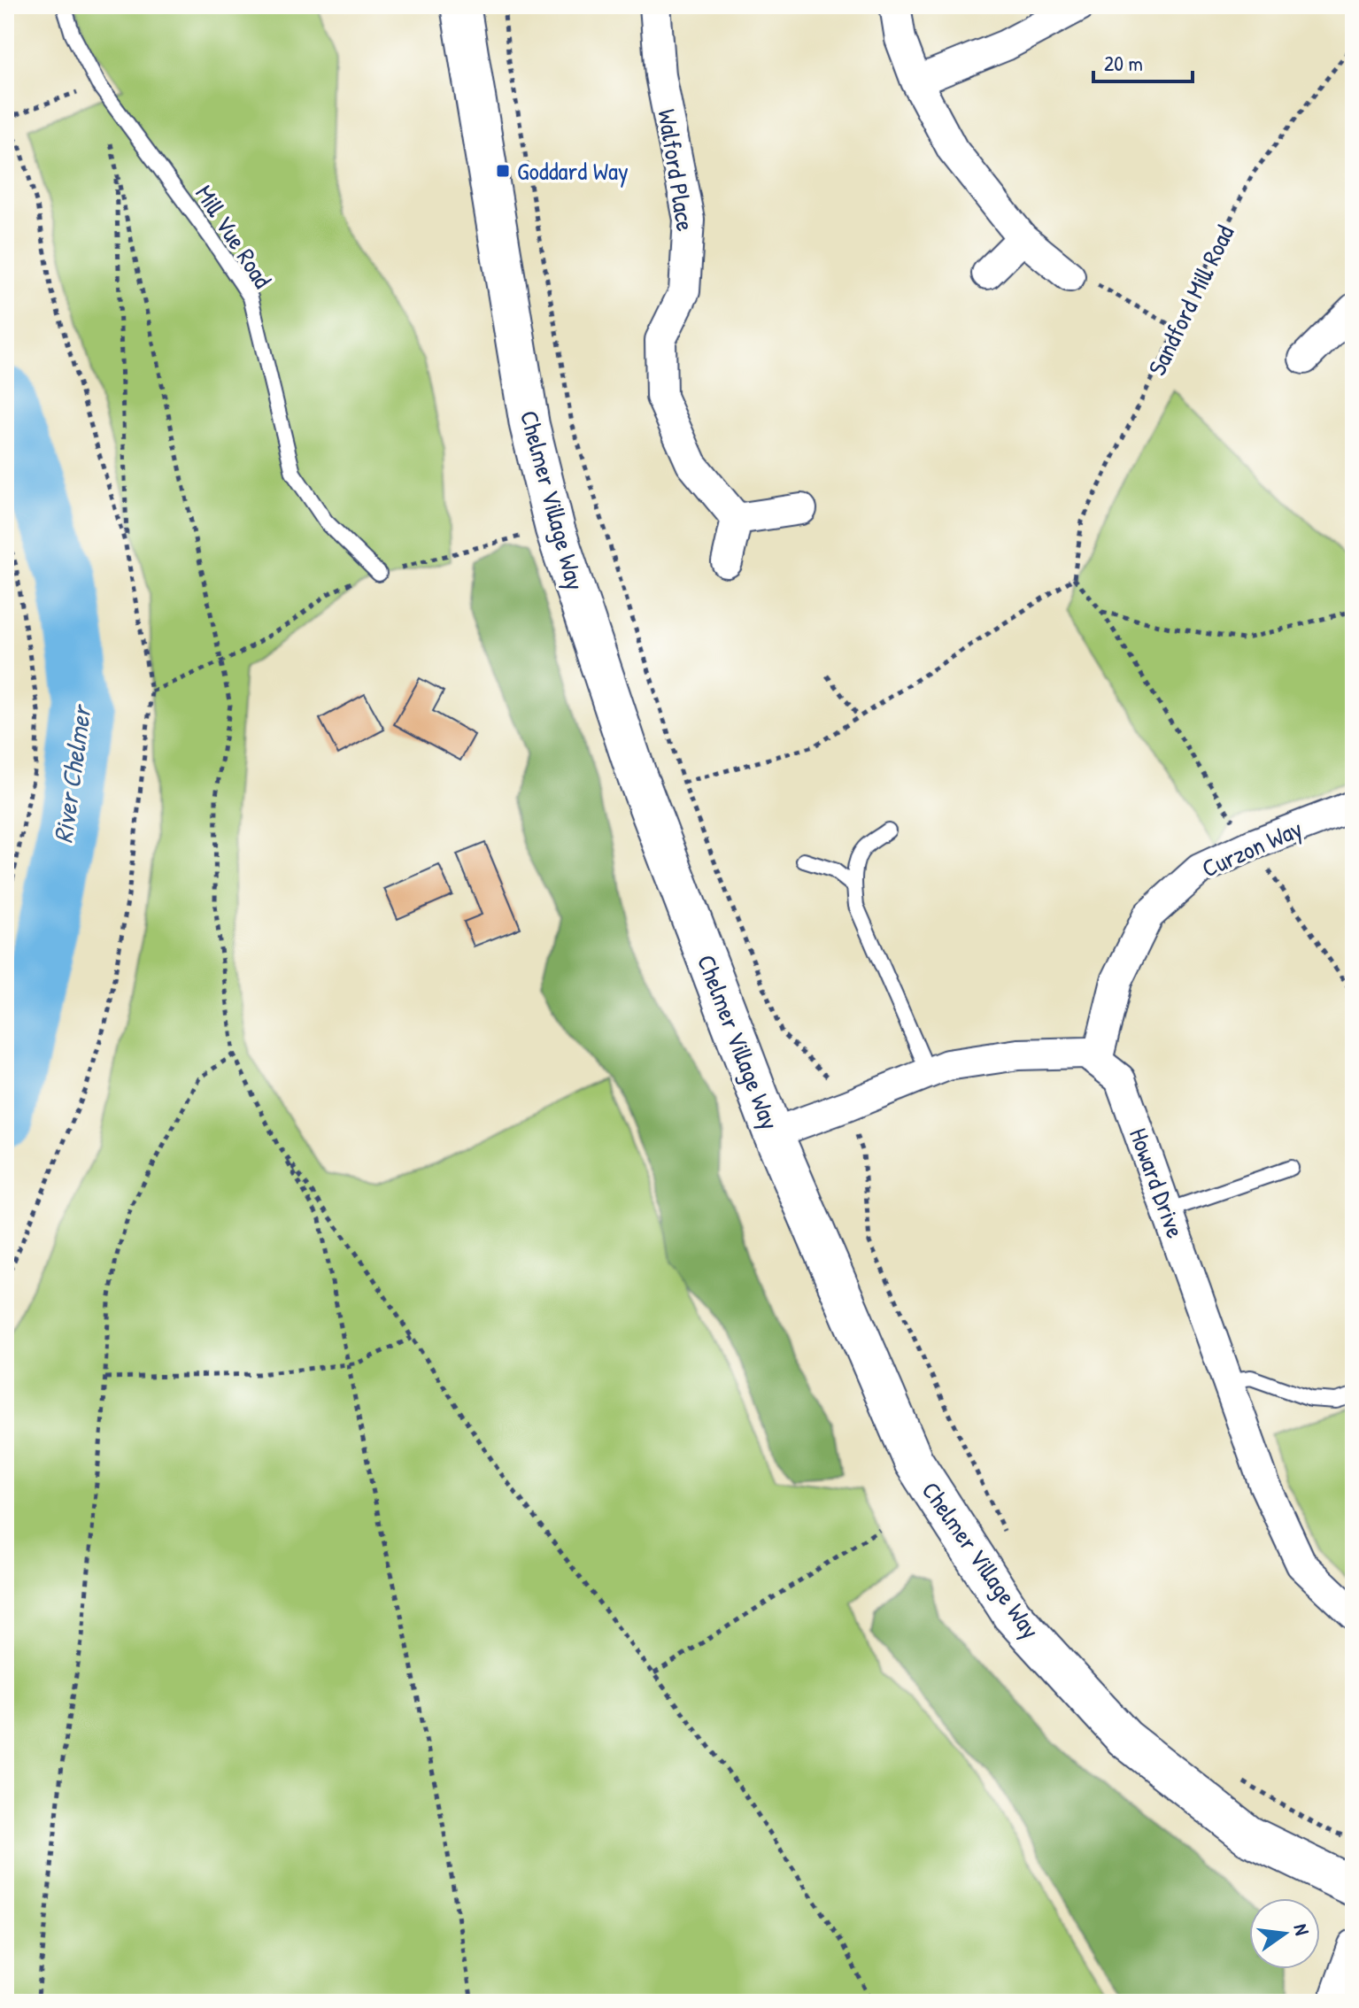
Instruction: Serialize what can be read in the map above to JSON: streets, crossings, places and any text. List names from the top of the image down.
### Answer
{
  "streets": {
    "street": [
      "Walford Place",
      "Chelmer Village Way",
      "Curzon Way",
      "Howard Drive"
    ],
    "lane": ["Mill Vue Road"],
    "path": ["Sandford Mill Road"]
  },
  "crossings": [
    ["Curzon Way", "Howard Drive"]
  ],
  "water": ["River Chelmer"],
  "places": {
    "transit": ["Goddard Way"]
  },
  "scale_bar": "20 m",
  "north": "right"
}
